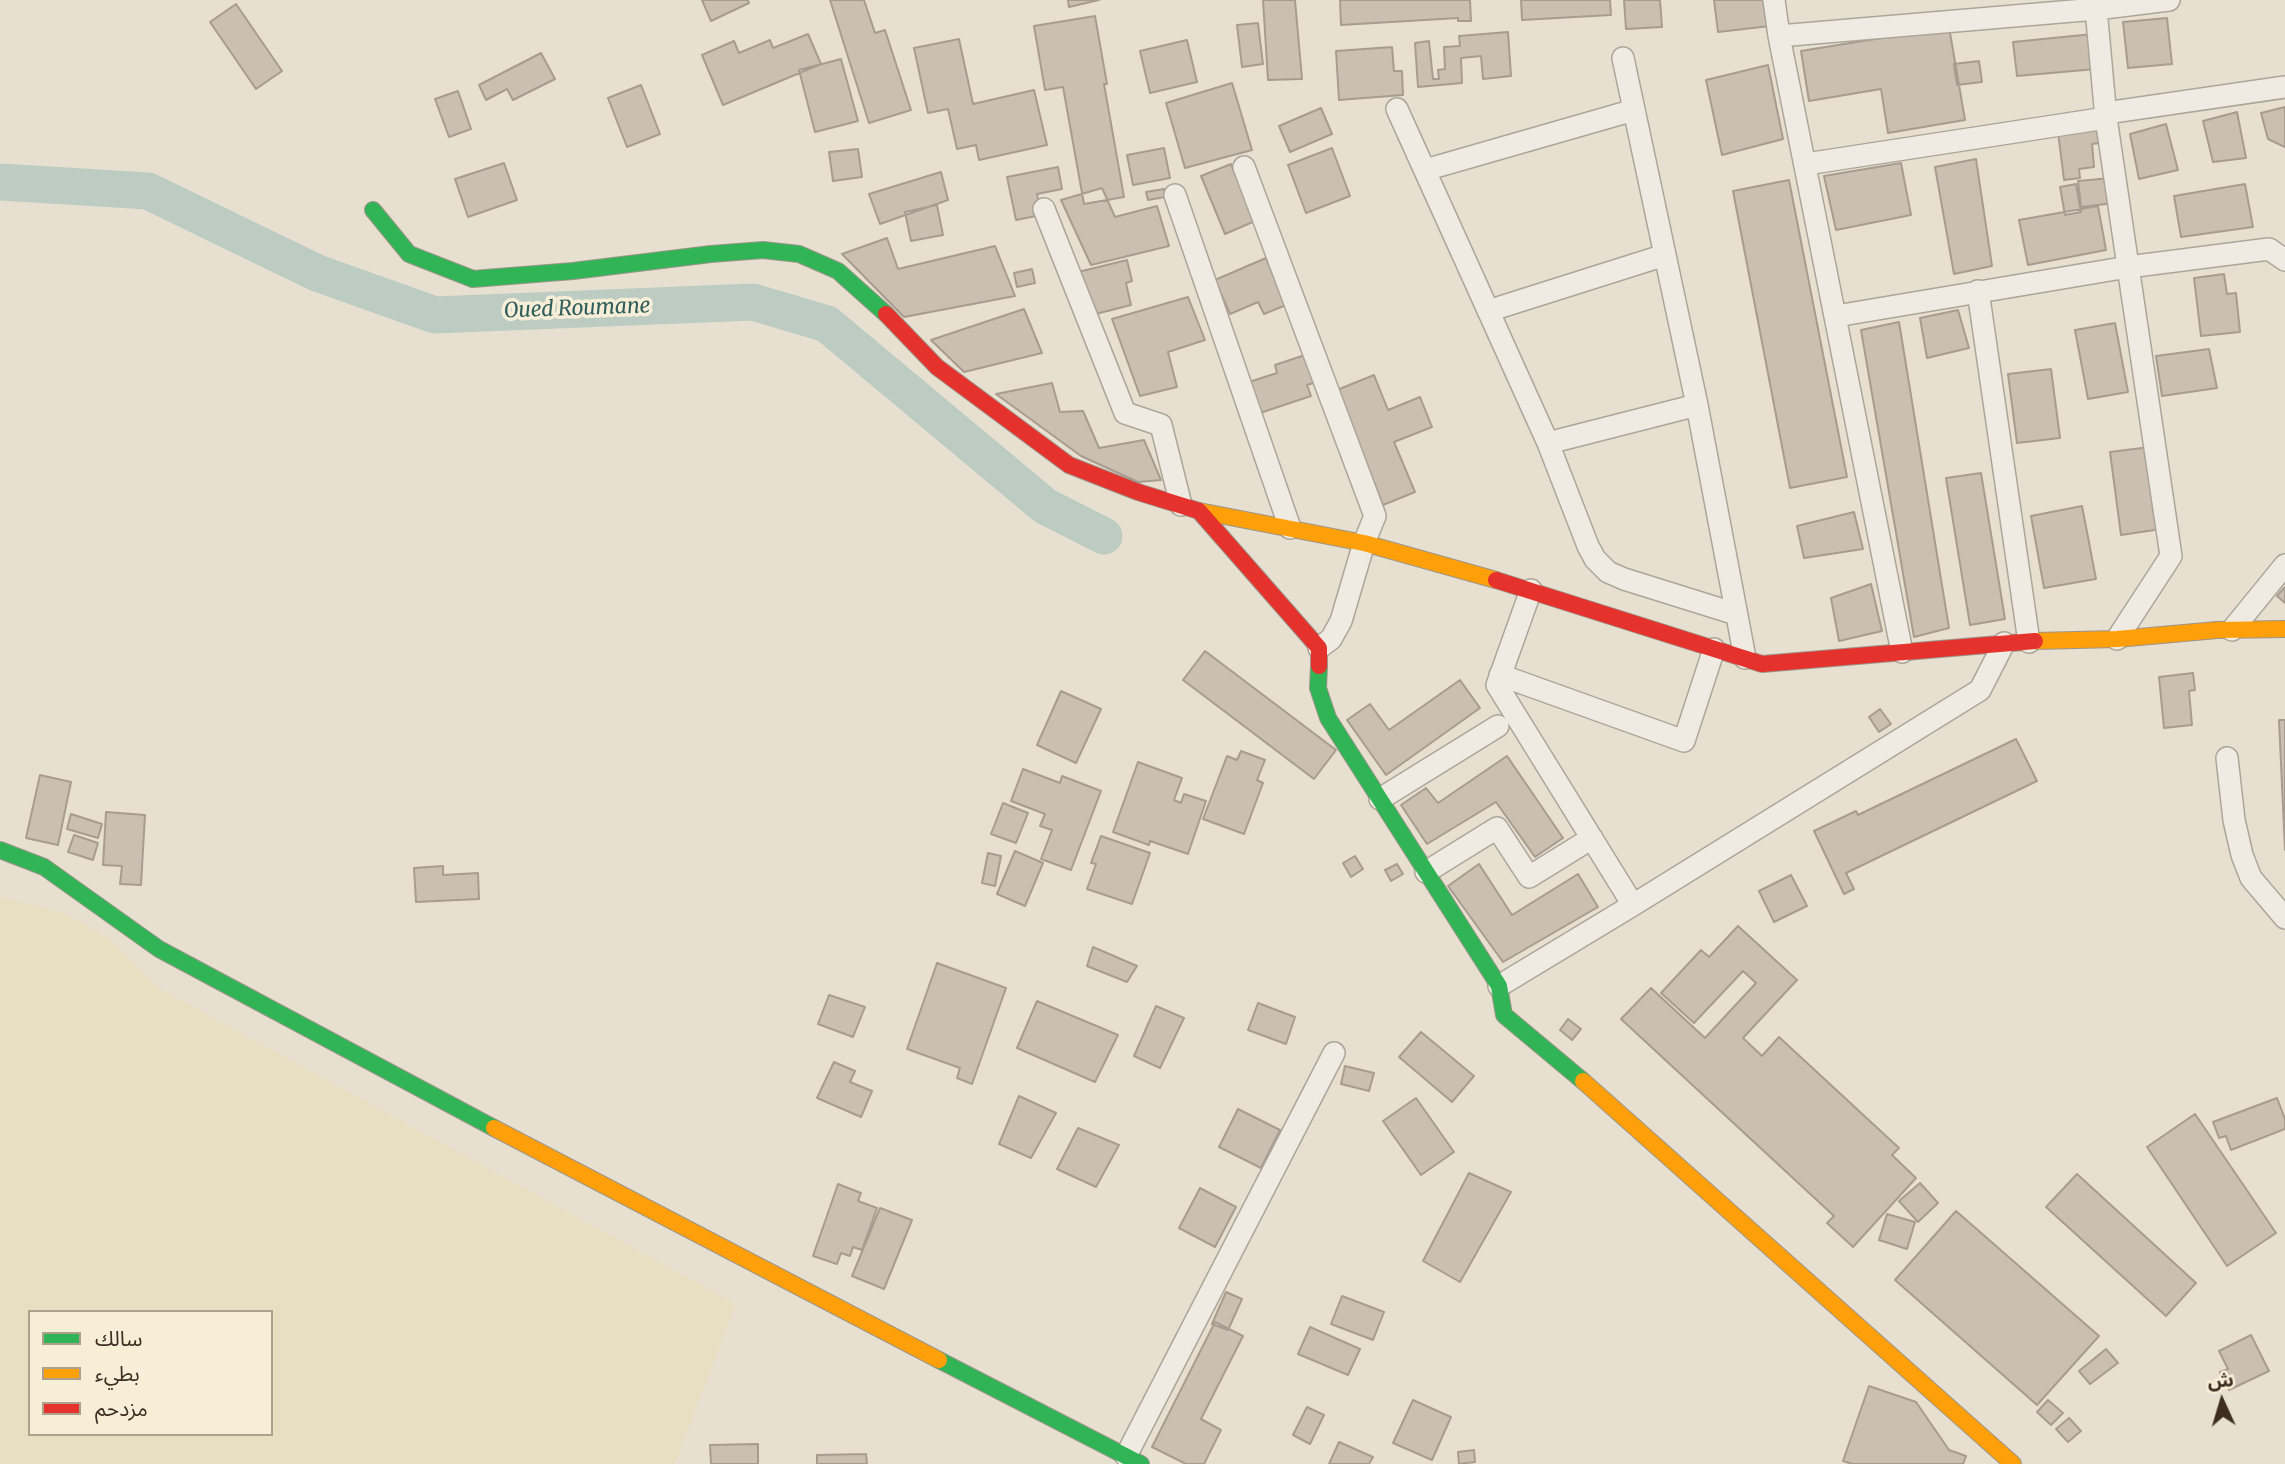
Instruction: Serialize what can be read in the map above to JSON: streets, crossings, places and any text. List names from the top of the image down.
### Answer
{
  "water": ["Oued Roumane"],
  "legend": ["سالك", "بطيء", "مزدحم"],
  "north": "top"
}
